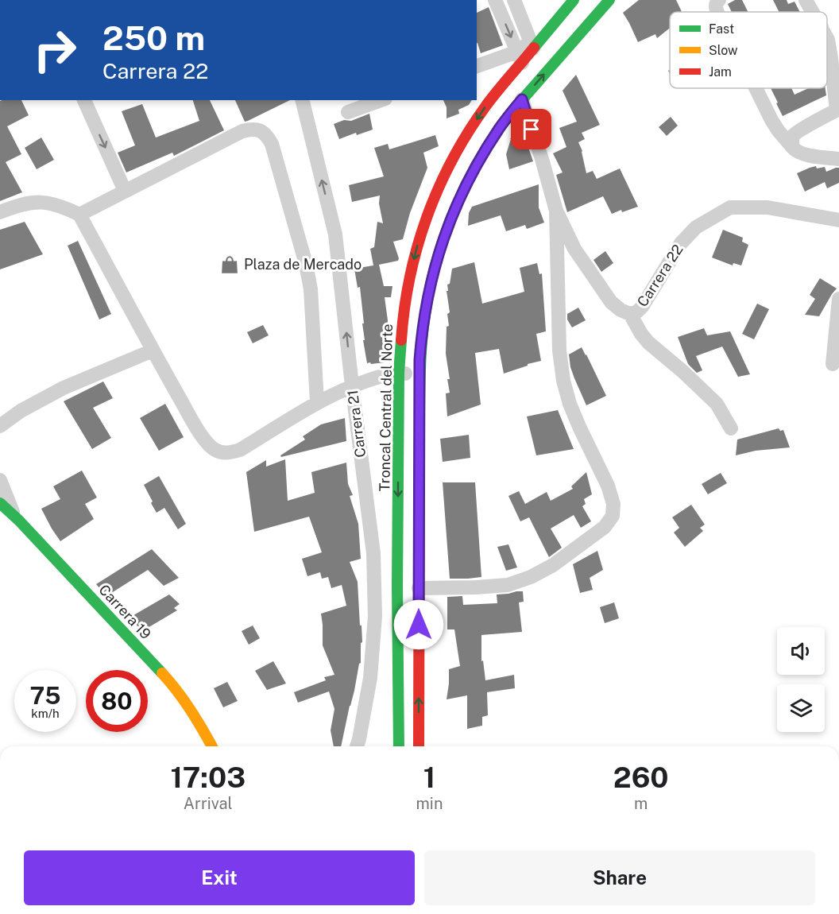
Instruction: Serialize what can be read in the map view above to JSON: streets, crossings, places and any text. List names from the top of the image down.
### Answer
{
  "streets": {
    "main road": ["Troncal Central del Norte", "Carrera 19"],
    "street": ["Carrera 22", "Carrera 21"]
  },
  "one_way": ["Carrera 21"],
  "places": {
    "shop": ["Plaza de Mercado"]
  },
  "legend": ["Fast", "Slow", "Jam"],
  "page": {
    "turn": ["250 m", "Carrera 22"],
    "speed": "75 km/h",
    "limit": "80",
    "eta": [
      "17:03",
      "Arrival",
      "1",
      "min",
      "260",
      "m"
    ],
    "buttons": ["Exit", "Share"]
  }
}
